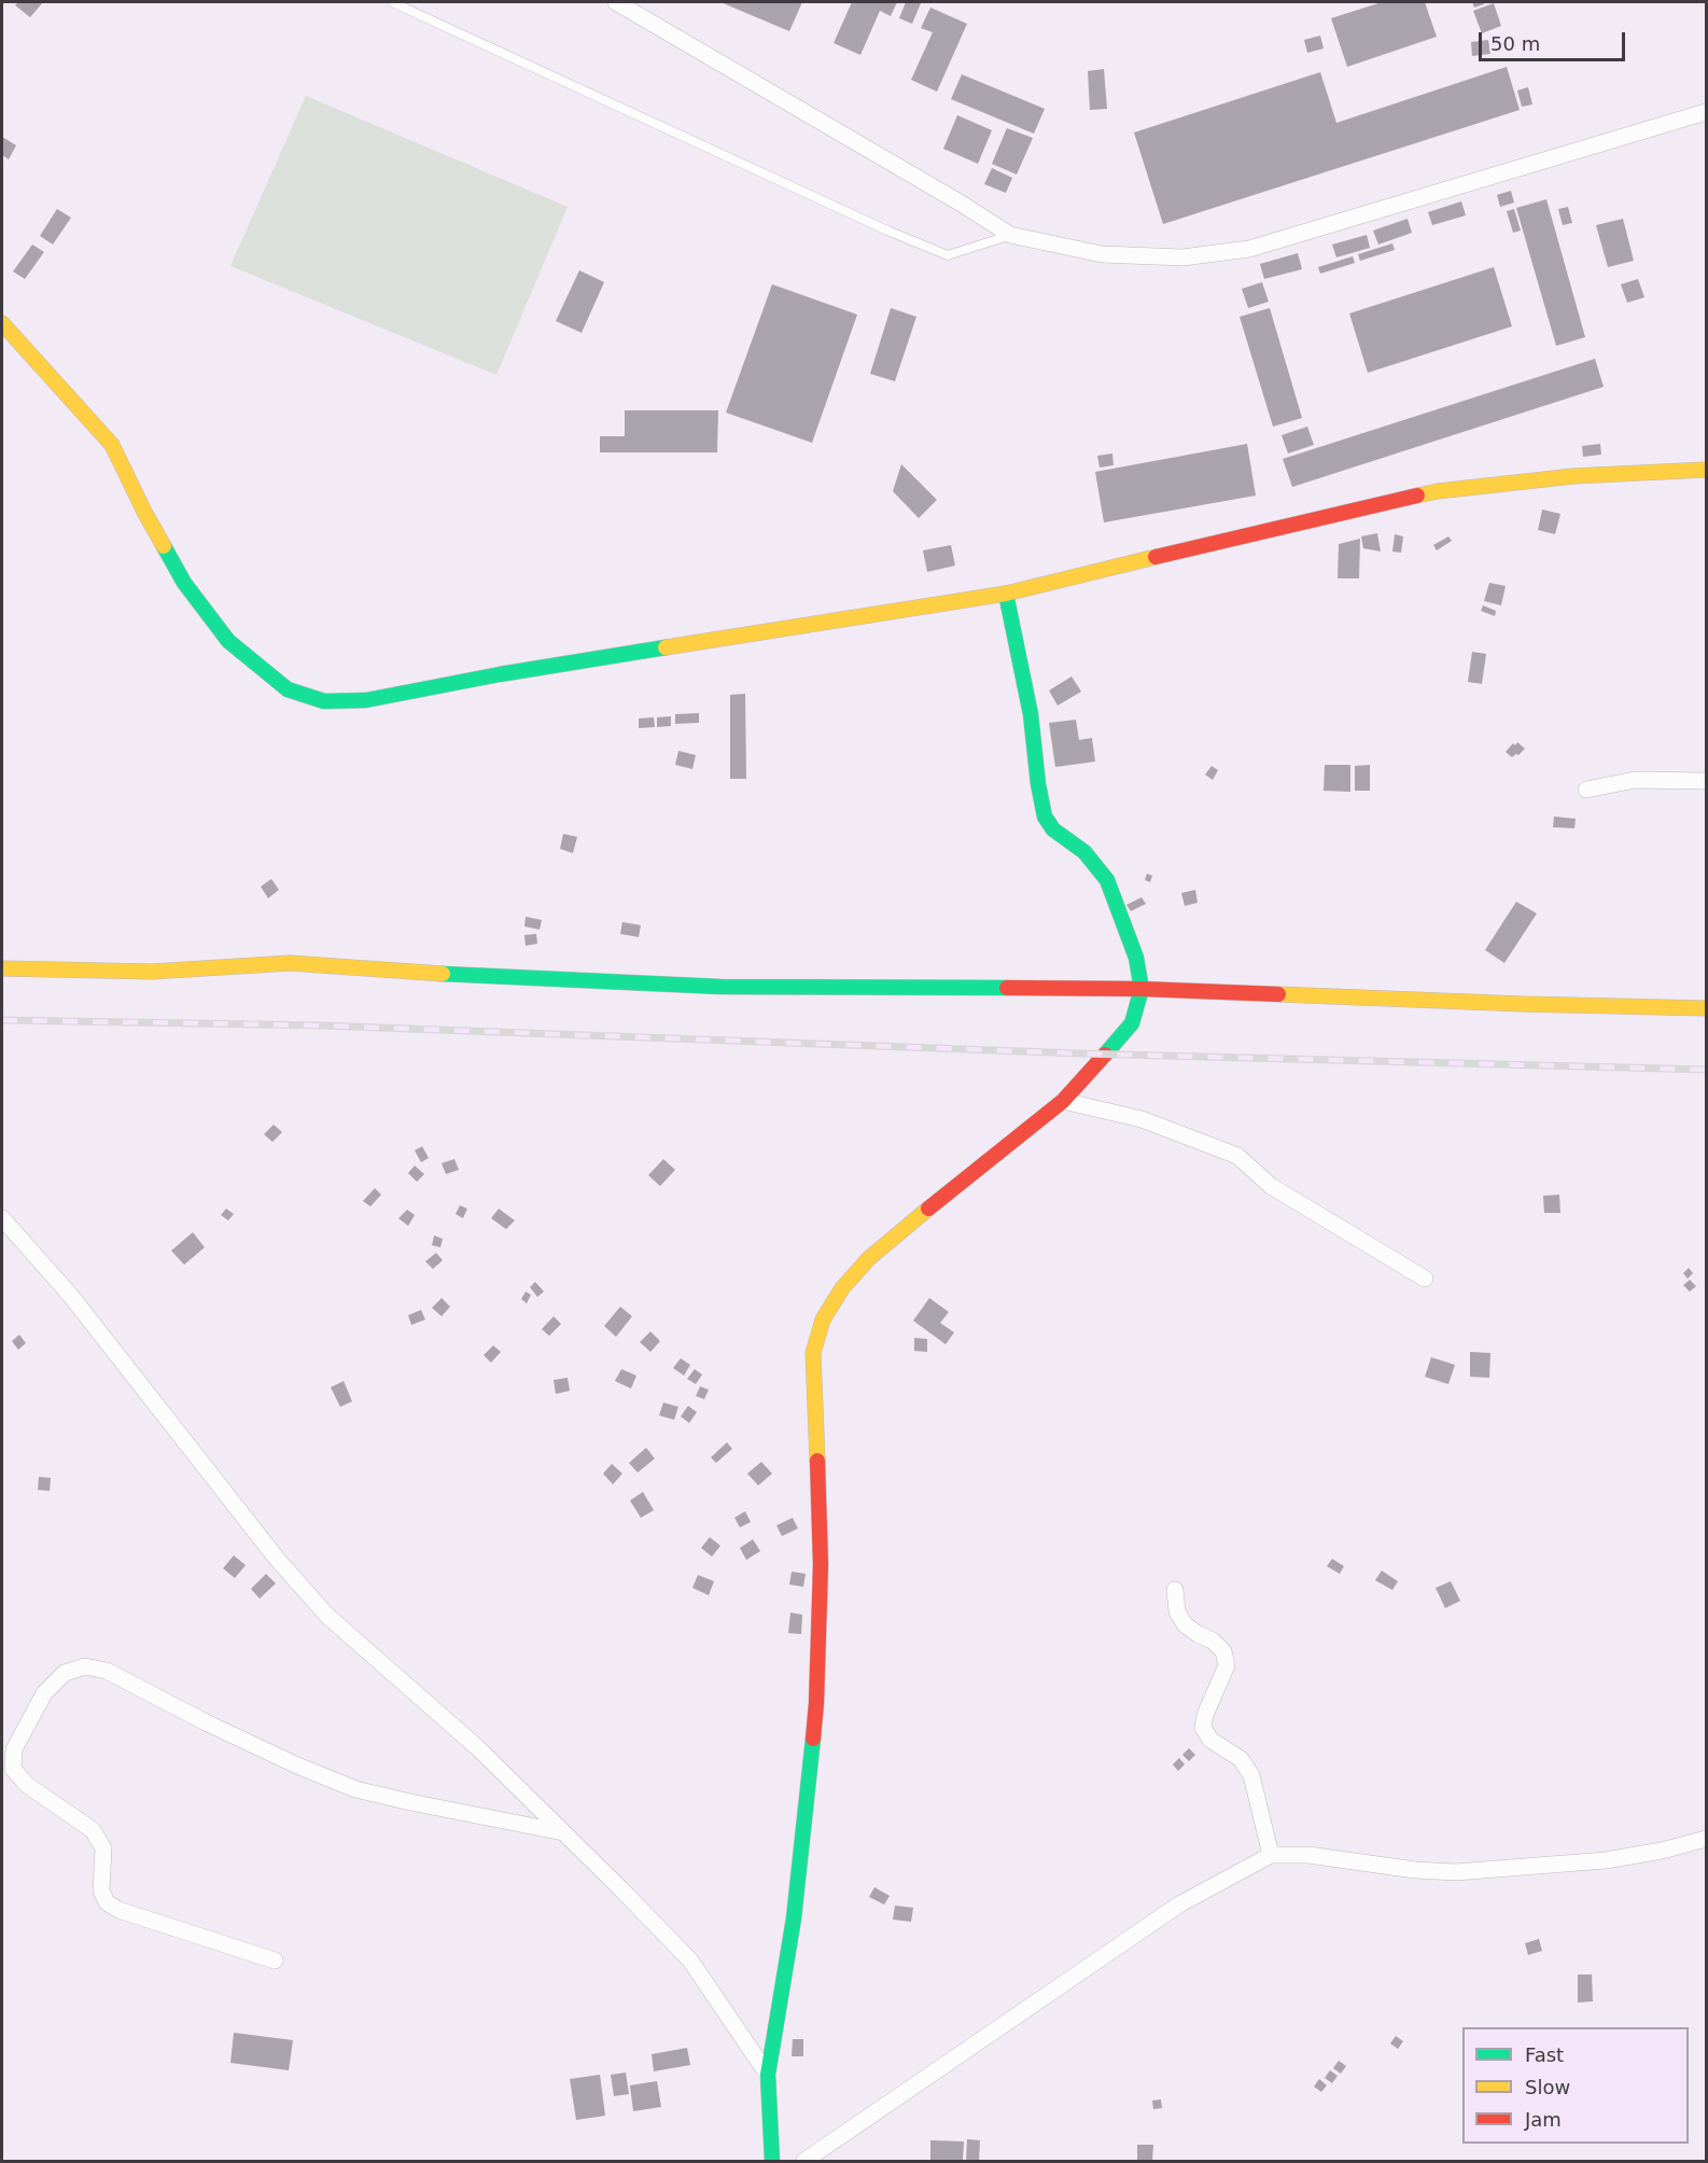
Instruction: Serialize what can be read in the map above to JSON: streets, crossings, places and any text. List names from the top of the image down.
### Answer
{
  "legend": ["Fast", "Slow", "Jam"],
  "scale_bar": "50 m"
}
